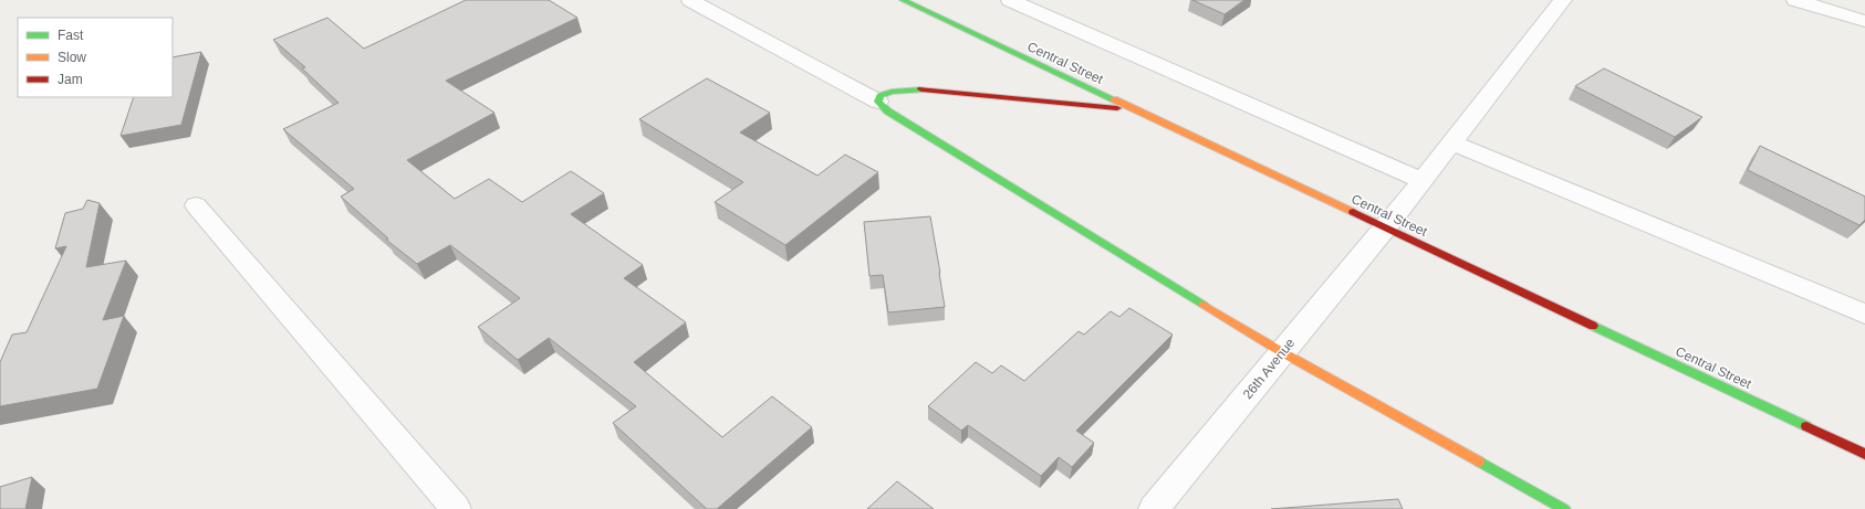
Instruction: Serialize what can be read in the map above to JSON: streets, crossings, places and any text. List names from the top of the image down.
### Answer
{
  "streets": {
    "street": ["Central Street", "26th Avenue"]
  },
  "crossings": [
    ["Central Street", "26th Avenue"]
  ],
  "legend": ["Fast", "Slow", "Jam"]
}
